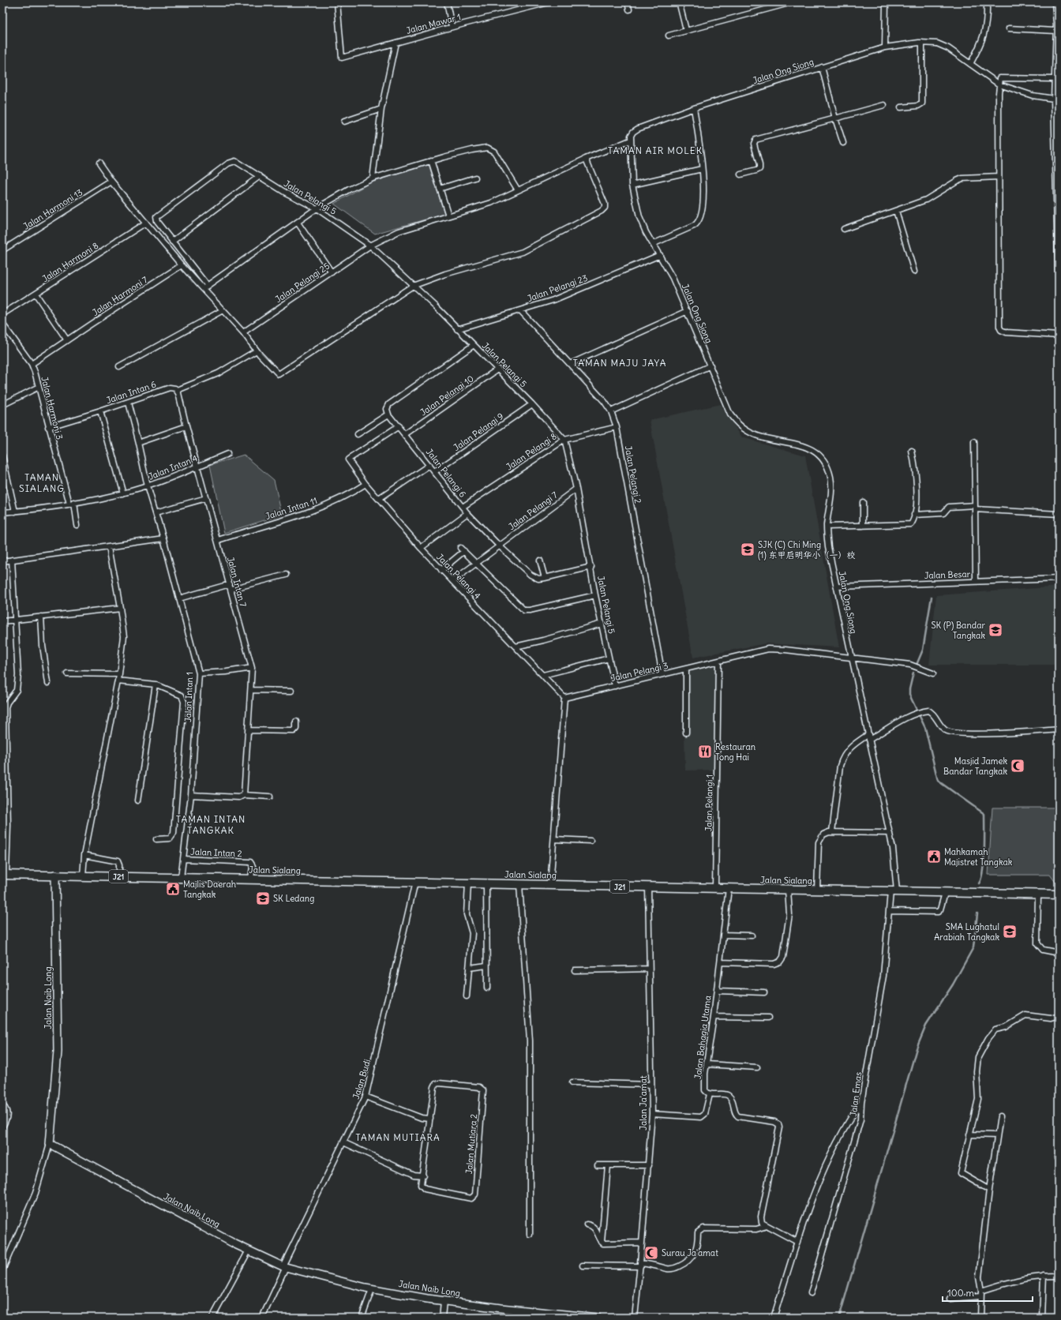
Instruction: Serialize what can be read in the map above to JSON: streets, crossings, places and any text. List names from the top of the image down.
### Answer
{
  "streets": {
    "main road": ["Jalan Sialang", "J21", "Jalan Naib Long"],
    "street": [
      "Jalan Mawar 1",
      "Jalan Ong Siong",
      "Jalan Pelangi 5",
      "Jalan Harmoni 13",
      "Jalan Harmoni 8",
      "Jalan Pelangi 25",
      "Jalan Pelangi 23",
      "Jalan Harmoni 7",
      "Jalan Intan 6",
      "Jalan Pelangi 10",
      "Jalan Harmoni 3",
      "Jalan Pelangi 9",
      "Jalan Pelangi 8",
      "Jalan Intan 4",
      "Jalan Pelangi 6",
      "Jalan Pelangi 2",
      "Jalan Intan 11",
      "Jalan Pelangi 7",
      "Jalan Besar",
      "Jalan Pelangi 4",
      "Jalan Intan 7",
      "Jalan Pelangi 3",
      "Jalan Intan 1",
      "Jalan Pelangi 1",
      "Jalan Intan 2",
      "Jalan Bahagia Utama",
      "Jalan Budi",
      "Jalan Emas",
      "Jalan Ja'amat",
      "Jalan Mutiara 2"
    ]
  },
  "crossings": [
    ["Jalan Ong Siong", "Jalan Pelangi 25"],
    ["Jalan Ong Siong", "Jalan Pelangi 23"],
    ["Jalan Ong Siong", "Jalan Besar"],
    ["Jalan Ong Siong", "Jalan Pelangi 3"],
    ["Jalan Ong Siong", "Jalan Sialang"],
    ["Jalan Ong Siong", "Jalan Emas"],
    ["Jalan Pelangi 5", "Jalan Pelangi 25"],
    ["Jalan Pelangi 5", "Jalan Pelangi 23"],
    ["Jalan Pelangi 5", "Jalan Pelangi 10"],
    ["Jalan Pelangi 5", "Jalan Pelangi 9"],
    ["Jalan Pelangi 5", "Jalan Pelangi 8"],
    ["Jalan Pelangi 5", "Jalan Pelangi 6"],
    ["Jalan Pelangi 5", "Jalan Pelangi 7"],
    ["Jalan Pelangi 5", "Jalan Pelangi 3"],
    ["Jalan Pelangi 23", "Jalan Pelangi 2"],
    ["Jalan Harmoni 7", "Jalan Harmoni 3"],
    ["Jalan Intan 6", "Jalan Harmoni 3"],
    ["Jalan Intan 6", "Jalan Intan 7"],
    ["Jalan Intan 6", "Jalan Intan 1"],
    ["Jalan Pelangi 10", "Jalan Pelangi 6"],
    ["Jalan Harmoni 3", "Jalan Intan 4"],
    ["Jalan Pelangi 9", "Jalan Pelangi 6"],
    ["Jalan Pelangi 8", "Jalan Pelangi 6"],
    ["Jalan Pelangi 8", "Jalan Pelangi 2"],
    ["Jalan Intan 4", "Jalan Intan 7"],
    ["Jalan Intan 4", "Jalan Intan 1"],
    ["Jalan Pelangi 6", "Jalan Pelangi 7"],
    ["Jalan Pelangi 6", "Jalan Pelangi 4"],
    ["Jalan Pelangi 2", "Jalan Pelangi 3"],
    ["Jalan Intan 11", "Jalan Pelangi 4"],
    ["Jalan Intan 11", "Jalan Intan 7"],
    ["Jalan Pelangi 7", "Jalan Pelangi 4"],
    ["Jalan Pelangi 4", "Jalan Pelangi 3"],
    ["Jalan Pelangi 3", "Jalan Pelangi 1"],
    ["Jalan Intan 1", "Jalan Intan 2"],
    ["Jalan Intan 1", "Jalan Sialang"],
    ["Jalan Pelangi 1", "Jalan Sialang"],
    ["Jalan Intan 2", "Jalan Sialang"],
    ["Jalan Sialang", "Jalan Naib Long"],
    ["Jalan Sialang", "Jalan Bahagia Utama"],
    ["Jalan Sialang", "Jalan Budi"],
    ["Jalan Sialang", "Jalan Emas"],
    ["Jalan Sialang", "Jalan Ja'amat"],
    ["Jalan Naib Long", "Jalan Budi"]
  ],
  "districts": [
    "TAMAN AIR MOLEK",
    "TAMAN MAJU JAYA",
    "TAMAN SIALANG",
    "TAMAN INTAN TANGKAK",
    "TAMAN MUTIARA"
  ],
  "places": {
    "school or university": [
      "SJK (C) Chi Ming (1) 东甲启明华小（一）校",
      "SK (P) Bandar Tangkak",
      "SK Ledang",
      "SMA Lughatul Arabiah Tangkak"
    ],
    "restaurant": ["Restauran Tong Hai"],
    "mosque": ["Masjid Jamek Bandar Tangkak", "Surau Ja'amat"],
    "public building": ["Mahkamah Majistret Tangkak", "Majlis Daerah Tangkak"]
  },
  "scale_bar": "100 m"
}
